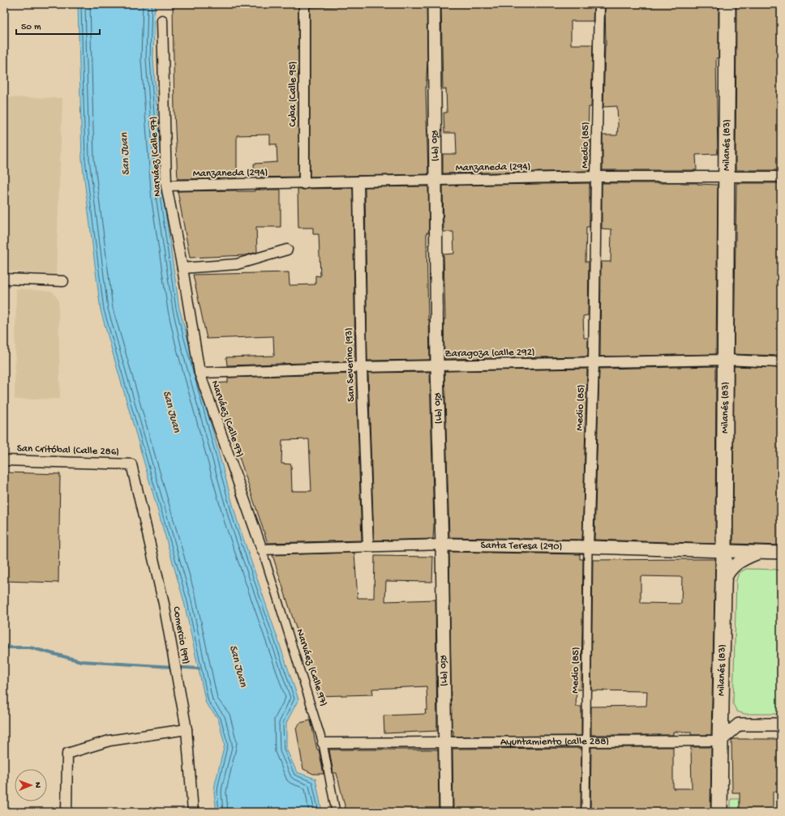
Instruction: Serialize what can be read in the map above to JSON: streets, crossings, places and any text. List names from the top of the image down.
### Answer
{
  "streets": {
    "main road": ["Milanés (83)"],
    "street": [
      "Cuba (Calle 95)",
      "Medio (85)",
      "Río (91)",
      "Narváez (Calle 97)",
      "Manzaneda (294)",
      "Zaragoza (calle 292)",
      "San Severino (93)",
      "San Critóbal (Calle 286)",
      "Santa Teresa (290)",
      "Comercio (99)",
      "Ayuntamiento (calle 288)"
    ]
  },
  "crossings": [
    ["Cuba (Calle 95)", "Manzaneda (294)"],
    ["Medio (85)", "Manzaneda (294)"],
    ["Medio (85)", "Zaragoza (calle 292)"],
    ["Medio (85)", "Santa Teresa (290)"],
    ["Medio (85)", "Ayuntamiento (calle 288)"],
    ["Río (91)", "Manzaneda (294)"],
    ["Río (91)", "Zaragoza (calle 292)"],
    ["Río (91)", "Santa Teresa (290)"],
    ["Río (91)", "Ayuntamiento (calle 288)"],
    ["Milanés (83)", "Manzaneda (294)"],
    ["Milanés (83)", "Zaragoza (calle 292)"],
    ["Milanés (83)", "Santa Teresa (290)"],
    ["Milanés (83)", "Ayuntamiento (calle 288)"],
    ["Narváez (Calle 97)", "Manzaneda (294)"],
    ["Narváez (Calle 97)", "Zaragoza (calle 292)"],
    ["Narváez (Calle 97)", "Santa Teresa (290)"],
    ["Narváez (Calle 97)", "Ayuntamiento (calle 288)"],
    ["Manzaneda (294)", "San Severino (93)"],
    ["Zaragoza (calle 292)", "San Severino (93)"],
    ["San Severino (93)", "Santa Teresa (290)"],
    ["San Critóbal (Calle 286)", "Comercio (99)"]
  ],
  "water": ["San Juan"],
  "scale_bar": "50 m",
  "north": "right"
}
